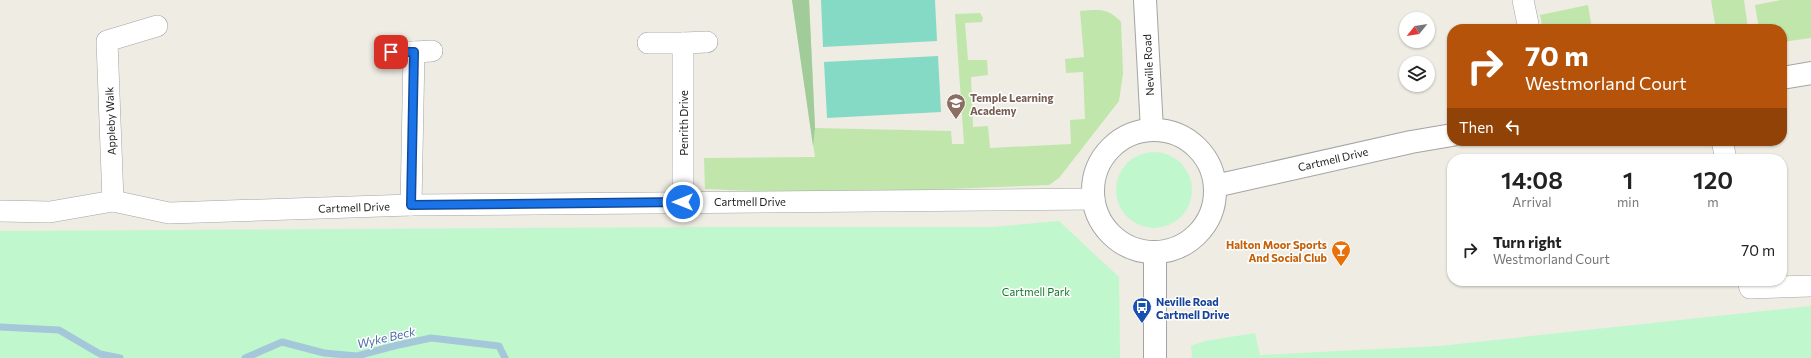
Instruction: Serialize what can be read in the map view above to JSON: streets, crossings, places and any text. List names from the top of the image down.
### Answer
{
  "streets": {
    "street": [
      "Neville Road",
      "Appleby Walk",
      "Penrith Drive",
      "Cartmell Drive"
    ]
  },
  "crossings": [
    ["Neville Road", "Cartmell Drive"],
    ["Appleby Walk", "Cartmell Drive"],
    ["Penrith Drive", "Cartmell Drive"]
  ],
  "water": ["Wyke Beck"],
  "parks": ["Cartmell Park"],
  "places": {
    "school or university": ["Temple Learning Academy"],
    "bar": ["Halton Moor Sports And Social Club"],
    "bus stop": ["Neville Road Cartmell Drive"]
  },
  "north": "bottom left",
  "page": {
    "turn": ["70 m", "Westmorland Court"],
    "then": "Then",
    "eta": [
      "14:08",
      "Arrival",
      "1",
      "min",
      "120",
      "m"
    ],
    "list": [
      {
        "name": "Turn right",
        "note": "Westmorland Court",
        "value": "70 m"
      }
    ]
  }
}
